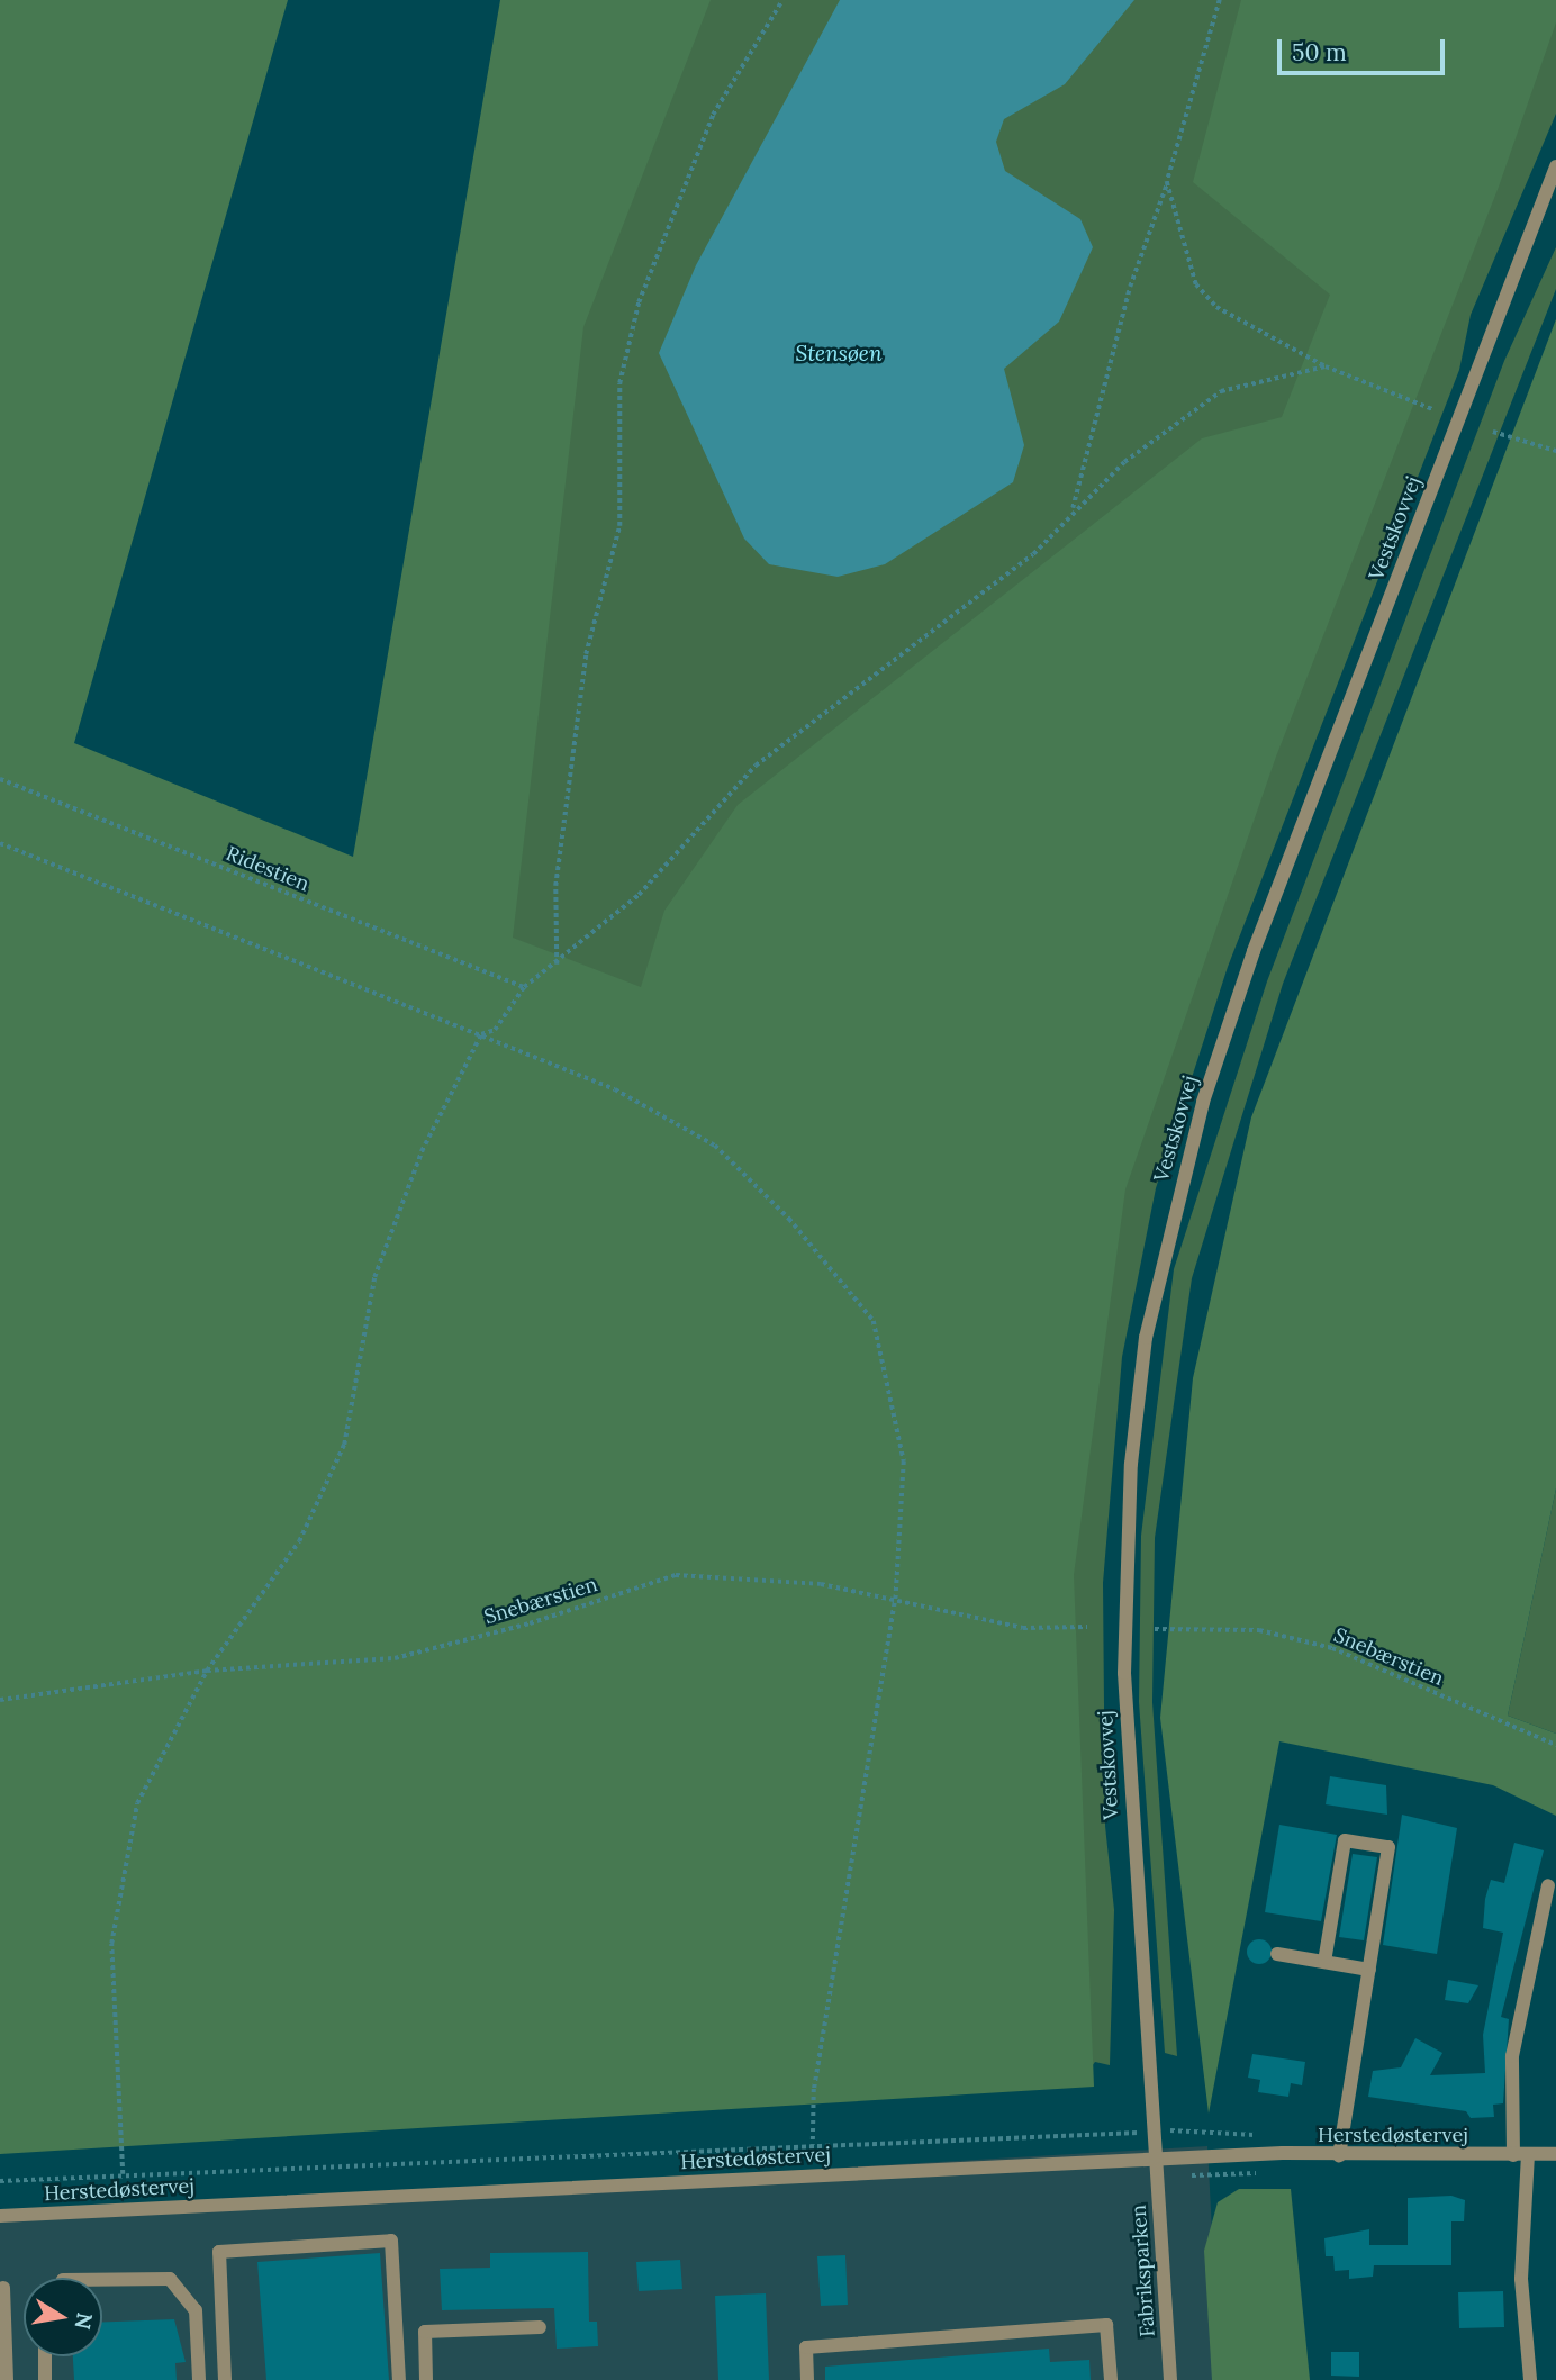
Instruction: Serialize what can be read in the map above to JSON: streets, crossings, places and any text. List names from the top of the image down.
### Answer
{
  "streets": {
    "street": ["Vestskovvej", "Herstedøstervej", "Fabriksparken"],
    "path": ["Ridestien", "Snebærstien"]
  },
  "crossings": [
    ["Vestskovvej", "Herstedøstervej"],
    ["Vestskovvej", "Fabriksparken"],
    ["Herstedøstervej", "Fabriksparken"]
  ],
  "water": ["Stensøen"],
  "scale_bar": "50 m",
  "north": "right"
}
